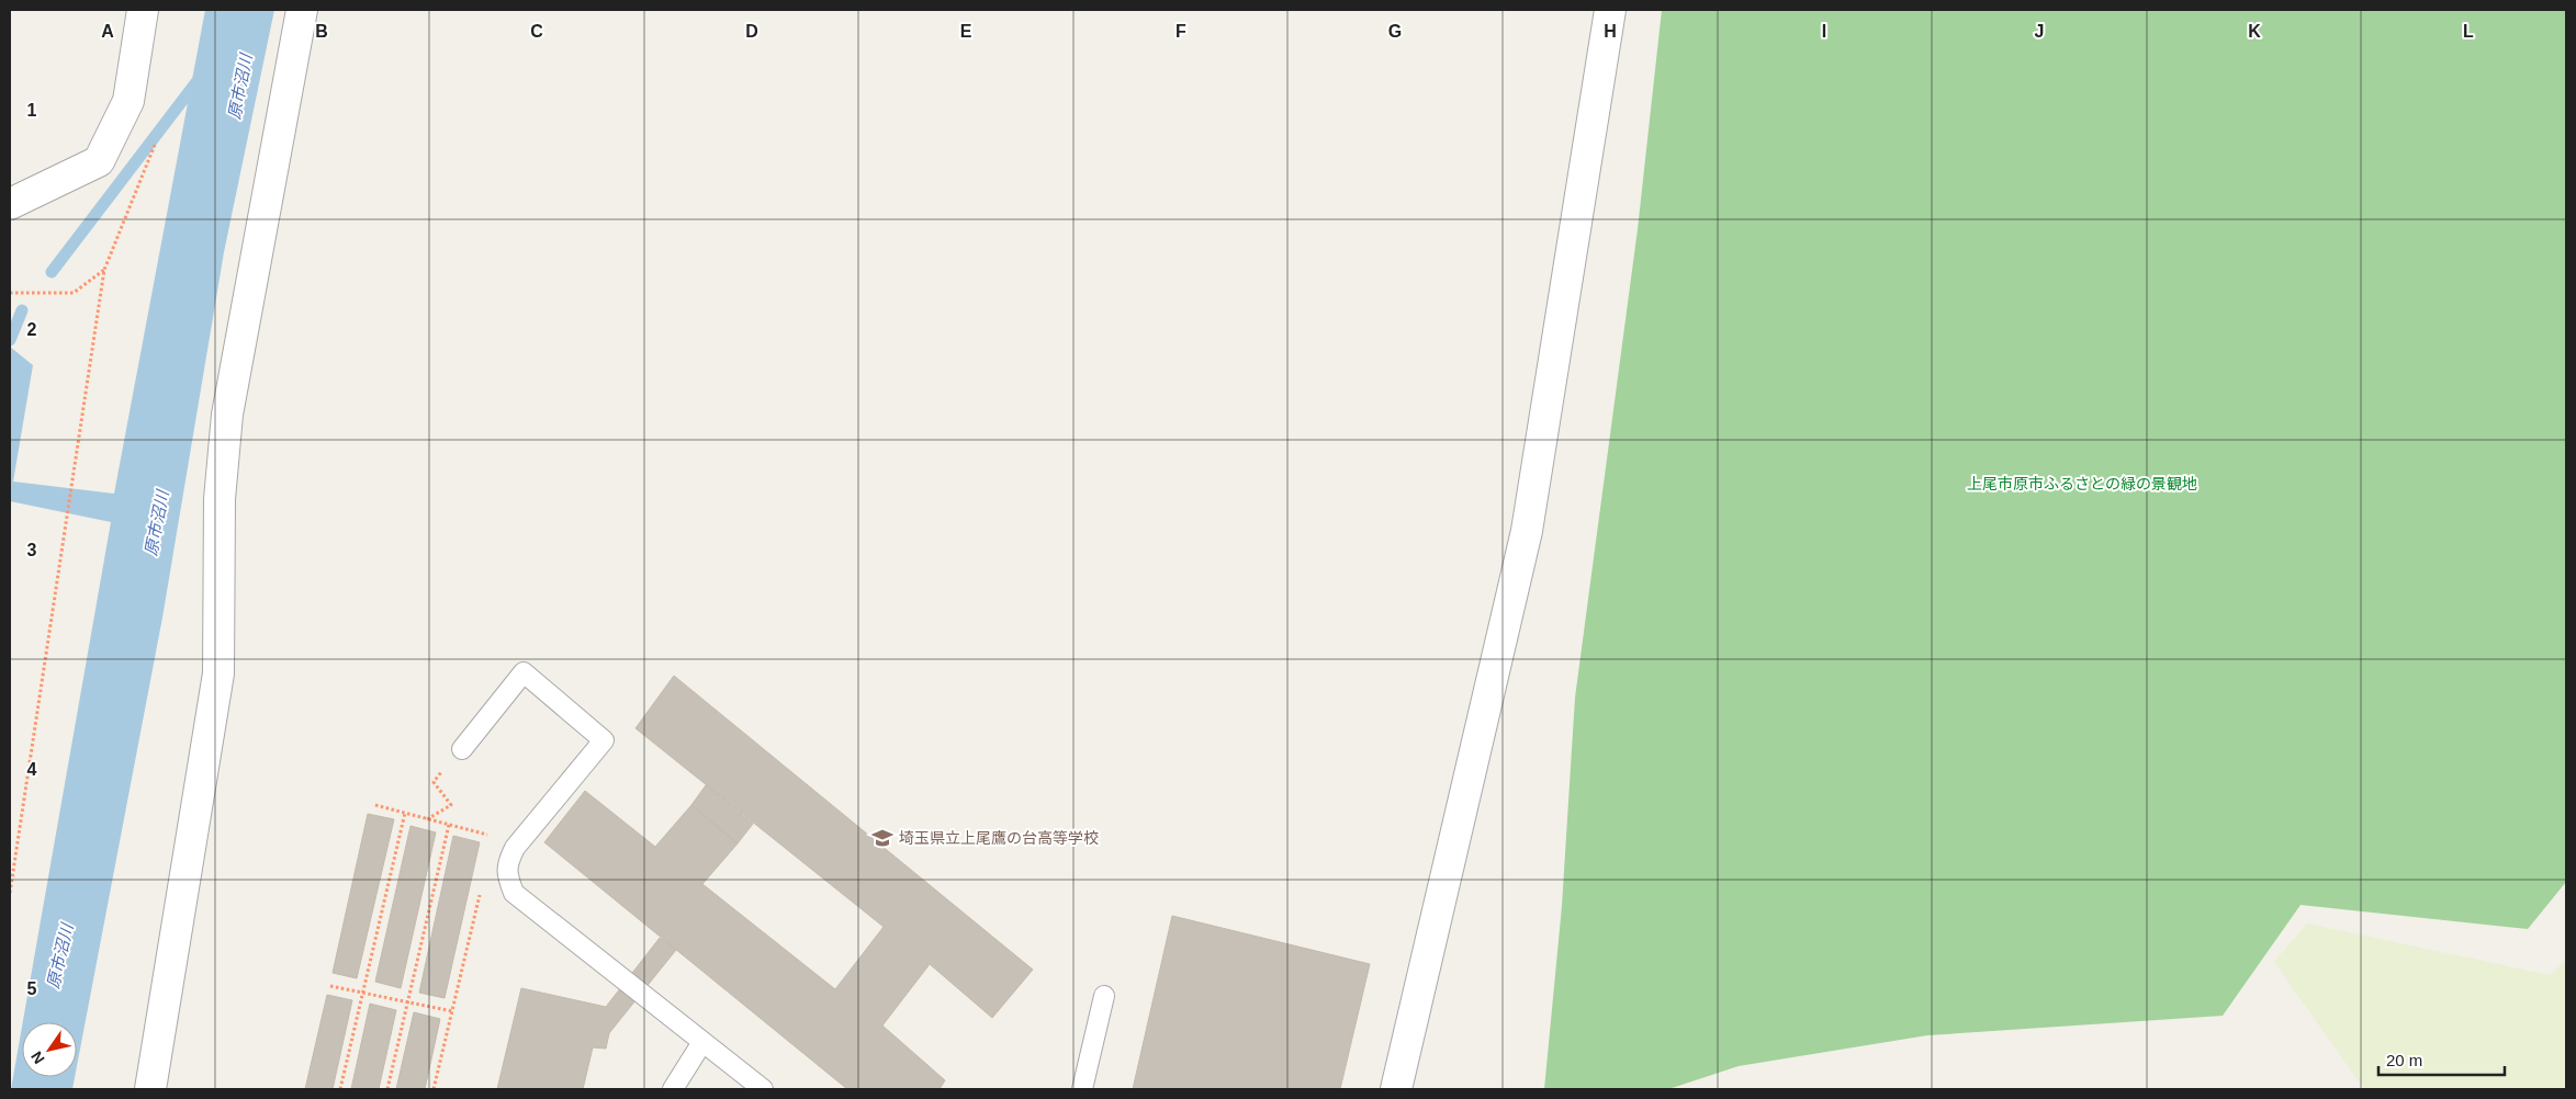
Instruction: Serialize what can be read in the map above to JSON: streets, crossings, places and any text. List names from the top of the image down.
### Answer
{
  "water": ["原市沼川"],
  "parks": ["上尾市原市ふるさとの緑の景観地"],
  "places": {
    "school or university": ["埼玉県立上尾鷹の台高等学校"]
  },
  "scale_bar": "20 m",
  "north": "bottom left",
  "grid": {
    "columns": [
      "A",
      "B",
      "C",
      "D",
      "E",
      "F",
      "G",
      "H",
      "I",
      "J",
      "K",
      "L"
    ],
    "rows": [
      "1",
      "2",
      "3",
      "4",
      "5"
    ]
  }
}
